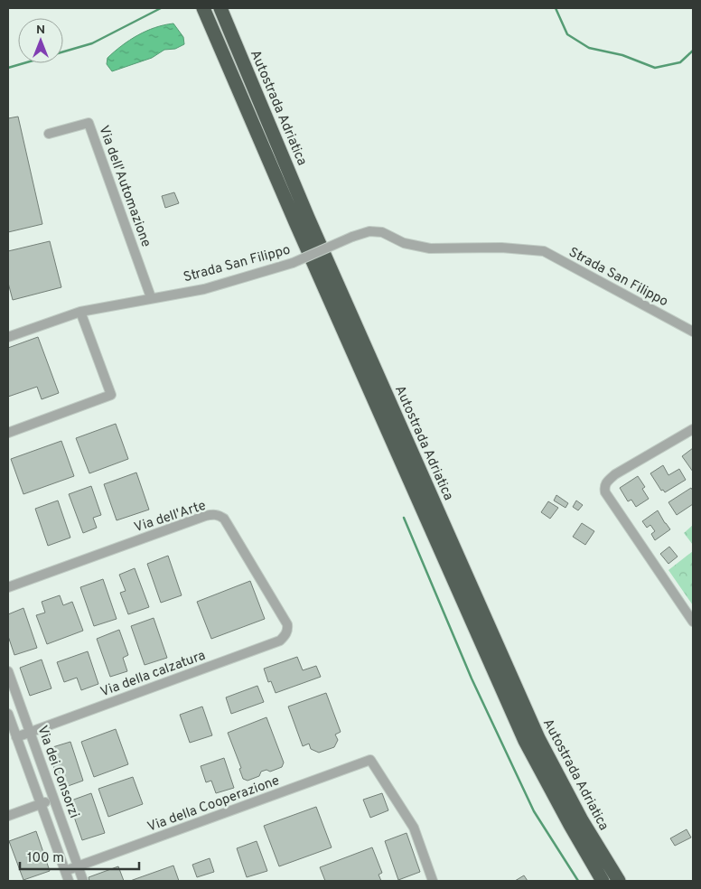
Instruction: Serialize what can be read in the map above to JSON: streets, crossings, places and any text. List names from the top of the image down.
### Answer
{
  "streets": {
    "highway": ["Autostrada Adriatica"],
    "street": [
      "Via dell'Automazione",
      "Strada San Filippo",
      "Via dell'Arte",
      "Via della calzatura",
      "Via dei Consorzi",
      "Via della Cooperazione"
    ]
  },
  "crossings": [
    ["Via dell'Automazione", "Strada San Filippo"],
    ["Via dell'Arte", "Via della calzatura"],
    ["Via della calzatura", "Via dei Consorzi"],
    ["Via dei Consorzi", "Via della Cooperazione"]
  ],
  "scale_bar": "100 m",
  "north": "top"
}
